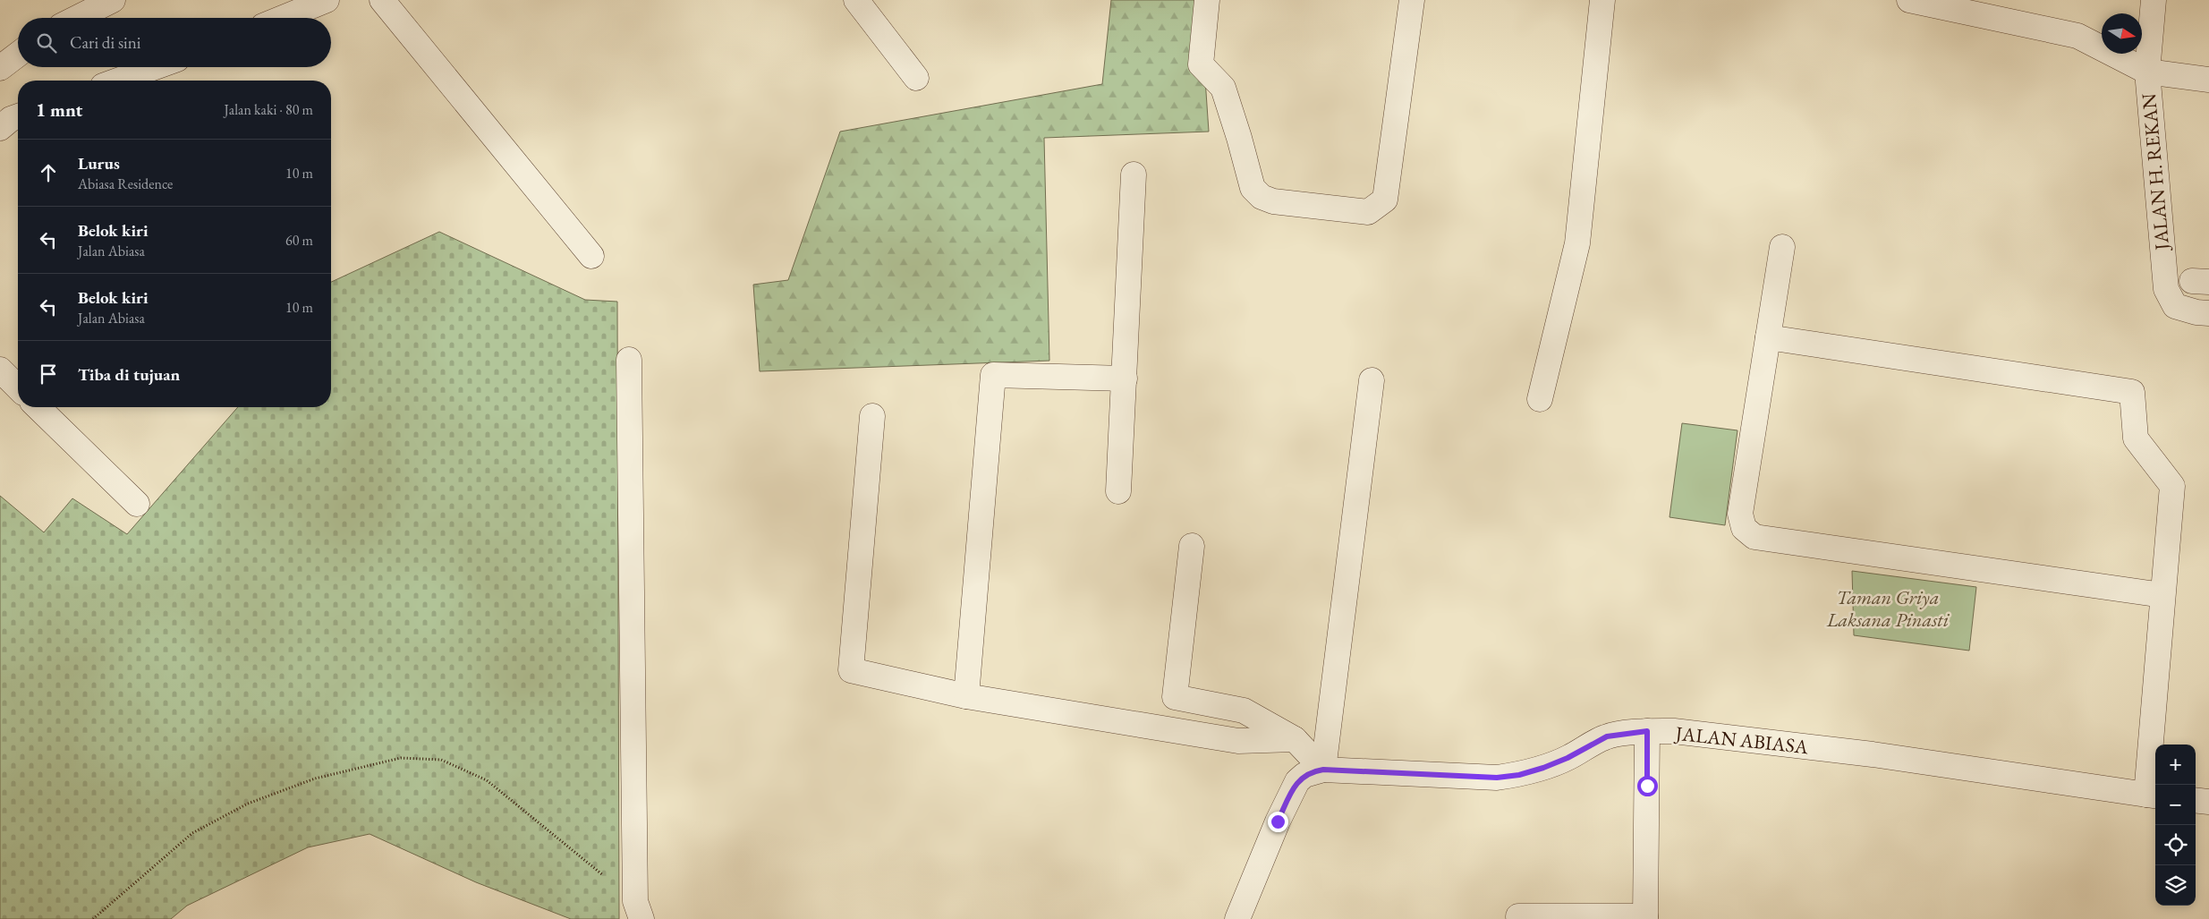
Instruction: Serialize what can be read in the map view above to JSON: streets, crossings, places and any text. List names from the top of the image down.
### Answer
{
  "streets": {
    "street": ["JALAN H. REKAN", "JALAN ABIASA"]
  },
  "parks": ["Taman Griya Laksana Pinasti"],
  "north": "right",
  "page": {
    "search": "Cari di sini",
    "heading": ["1 mnt", "Jalan kaki · 80 m"],
    "list": [
      ["Lurus", "Abiasa Residence", "10 m"],
      ["Belok kiri", "Jalan Abiasa", "60 m"],
      ["Belok kiri", "Jalan Abiasa", "10 m"],
      "Tiba di tujuan"
    ],
    "map_buttons": ["+", "−"]
  }
}
